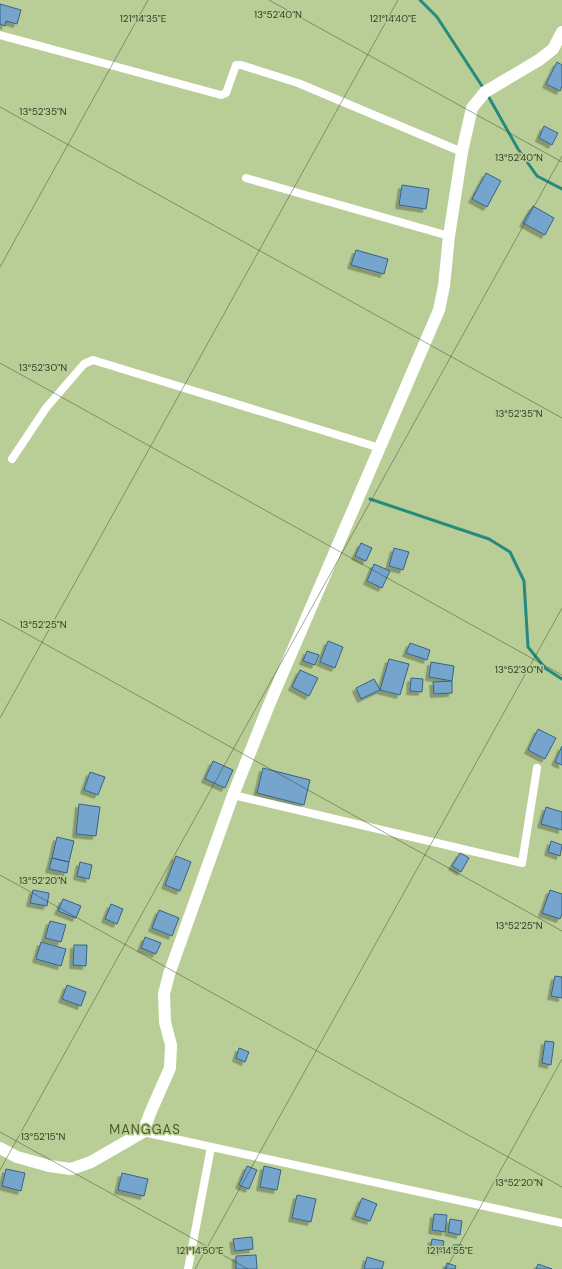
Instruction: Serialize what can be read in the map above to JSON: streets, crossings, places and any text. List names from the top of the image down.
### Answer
{
  "districts": ["MANGGAS"],
  "coordinates": [
    "13°52'40\"N",
    "121°14'35\"E",
    "121°14'40\"E",
    "13°52'35\"N",
    "13°52'30\"N",
    "13°52'25\"N",
    "13°52'20\"N",
    "13°52'15\"N",
    "121°14'50\"E",
    "121°14'55\"E"
  ]
}
